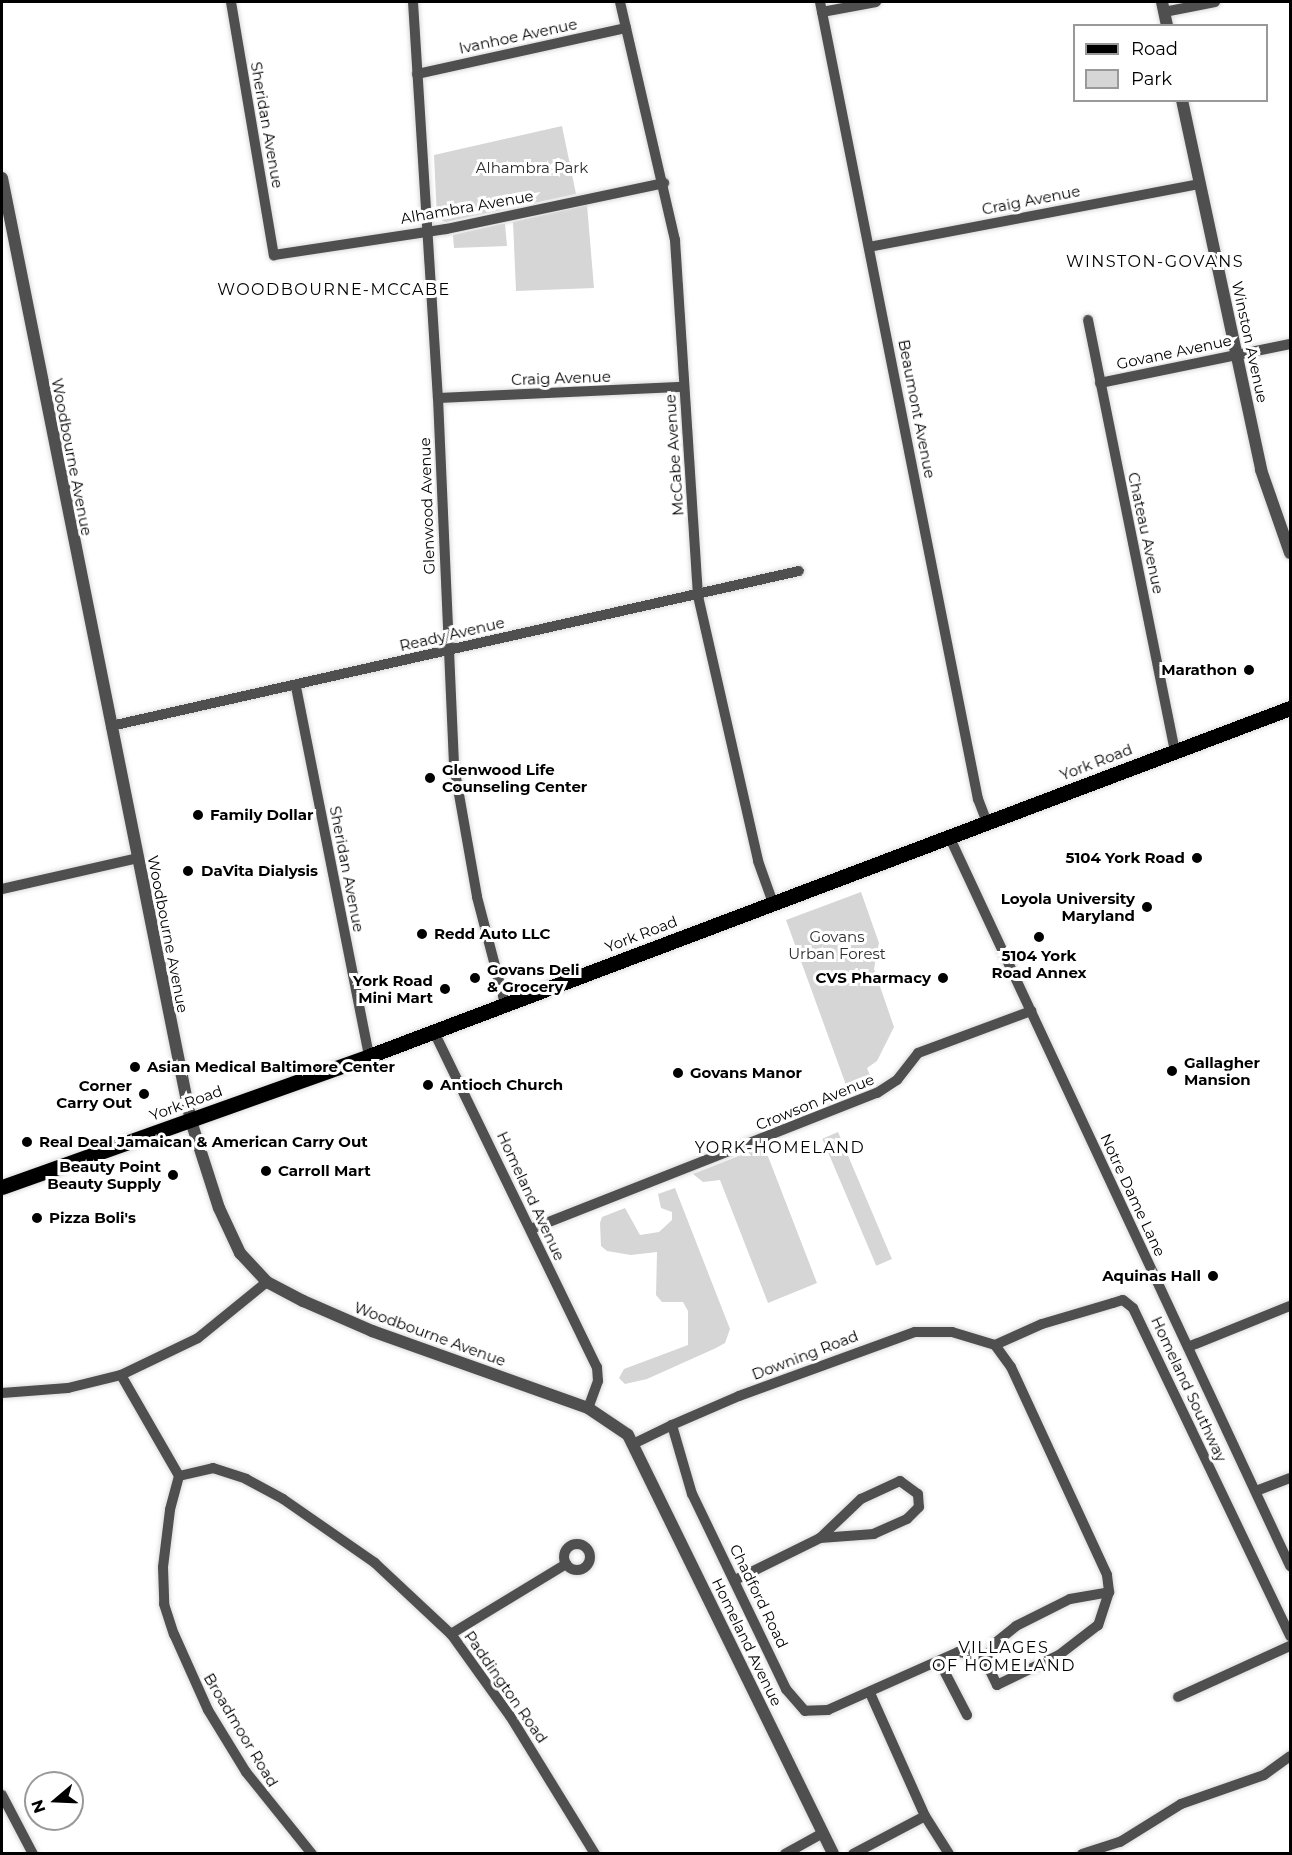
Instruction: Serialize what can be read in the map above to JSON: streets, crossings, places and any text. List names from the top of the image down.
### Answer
{
  "streets": {
    "main road": ["York Road"],
    "street": [
      "Ivanhoe Avenue",
      "Sheridan Avenue",
      "Craig Avenue",
      "Alhambra Avenue",
      "Winston Avenue",
      "Govane Avenue",
      "Beaumont Avenue",
      "McCabe Avenue",
      "Woodbourne Avenue",
      "Glenwood Avenue",
      "Chateau Avenue",
      "Ready Avenue",
      "Crowson Avenue",
      "Notre Dame Lane",
      "Homeland Avenue",
      "Downing Road",
      "Homeland Southway",
      "Chadford Road",
      "Paddington Road",
      "Broadmoor Road"
    ]
  },
  "crossings": [
    ["Ivanhoe Avenue", "McCabe Avenue"],
    ["Ivanhoe Avenue", "Glenwood Avenue"],
    ["Sheridan Avenue", "Alhambra Avenue"],
    ["Sheridan Avenue", "Ready Avenue"],
    ["Sheridan Avenue", "York Road"],
    ["Craig Avenue", "Winston Avenue"],
    ["Craig Avenue", "Beaumont Avenue"],
    ["Craig Avenue", "McCabe Avenue"],
    ["Craig Avenue", "Glenwood Avenue"],
    ["Alhambra Avenue", "McCabe Avenue"],
    ["Alhambra Avenue", "Glenwood Avenue"],
    ["Winston Avenue", "Govane Avenue"],
    ["Govane Avenue", "Chateau Avenue"],
    ["Beaumont Avenue", "York Road"],
    ["McCabe Avenue", "Ready Avenue"],
    ["McCabe Avenue", "York Road"],
    ["Woodbourne Avenue", "Ready Avenue"],
    ["Woodbourne Avenue", "York Road"],
    ["Woodbourne Avenue", "Homeland Avenue"],
    ["Woodbourne Avenue", "Downing Road"],
    ["Glenwood Avenue", "Ready Avenue"],
    ["Glenwood Avenue", "York Road"],
    ["Chateau Avenue", "York Road"],
    ["York Road", "Notre Dame Lane"],
    ["York Road", "Homeland Avenue"],
    ["Crowson Avenue", "Notre Dame Lane"],
    ["Crowson Avenue", "Homeland Avenue"],
    ["Homeland Avenue", "Downing Road"],
    ["Downing Road", "Homeland Southway"],
    ["Downing Road", "Chadford Road"],
    ["Paddington Road", "Broadmoor Road"]
  ],
  "districts": [
    "WINSTON-GOVANS",
    "WOODBOURNE-MCCABE",
    "YORK-HOMELAND",
    "VILLAGES OF HOMELAND"
  ],
  "parks": ["Alhambra Park", "Govans Urban Forest"],
  "places": [
    "Marathon",
    "Glenwood Life Counseling Center",
    "Family Dollar",
    "5104 York Road",
    "DaVita Dialysis",
    "Loyola University Maryland",
    "Redd Auto LLC",
    "5104 York Road Annex",
    "Govans Deli & Grocery",
    "CVS Pharmacy",
    "York Road Mini Mart",
    "Asian Medical Baltimore Center",
    "Gallagher Mansion",
    "Govans Manor",
    "Antioch Church",
    "Corner Carry Out",
    "Real Deal Jamaican & American Carry Out",
    "Carroll Mart",
    "Beauty Point Beauty Supply",
    "Pizza Boli's",
    "Aquinas Hall"
  ],
  "legend": ["Road", "Park"],
  "north": "left"
}
